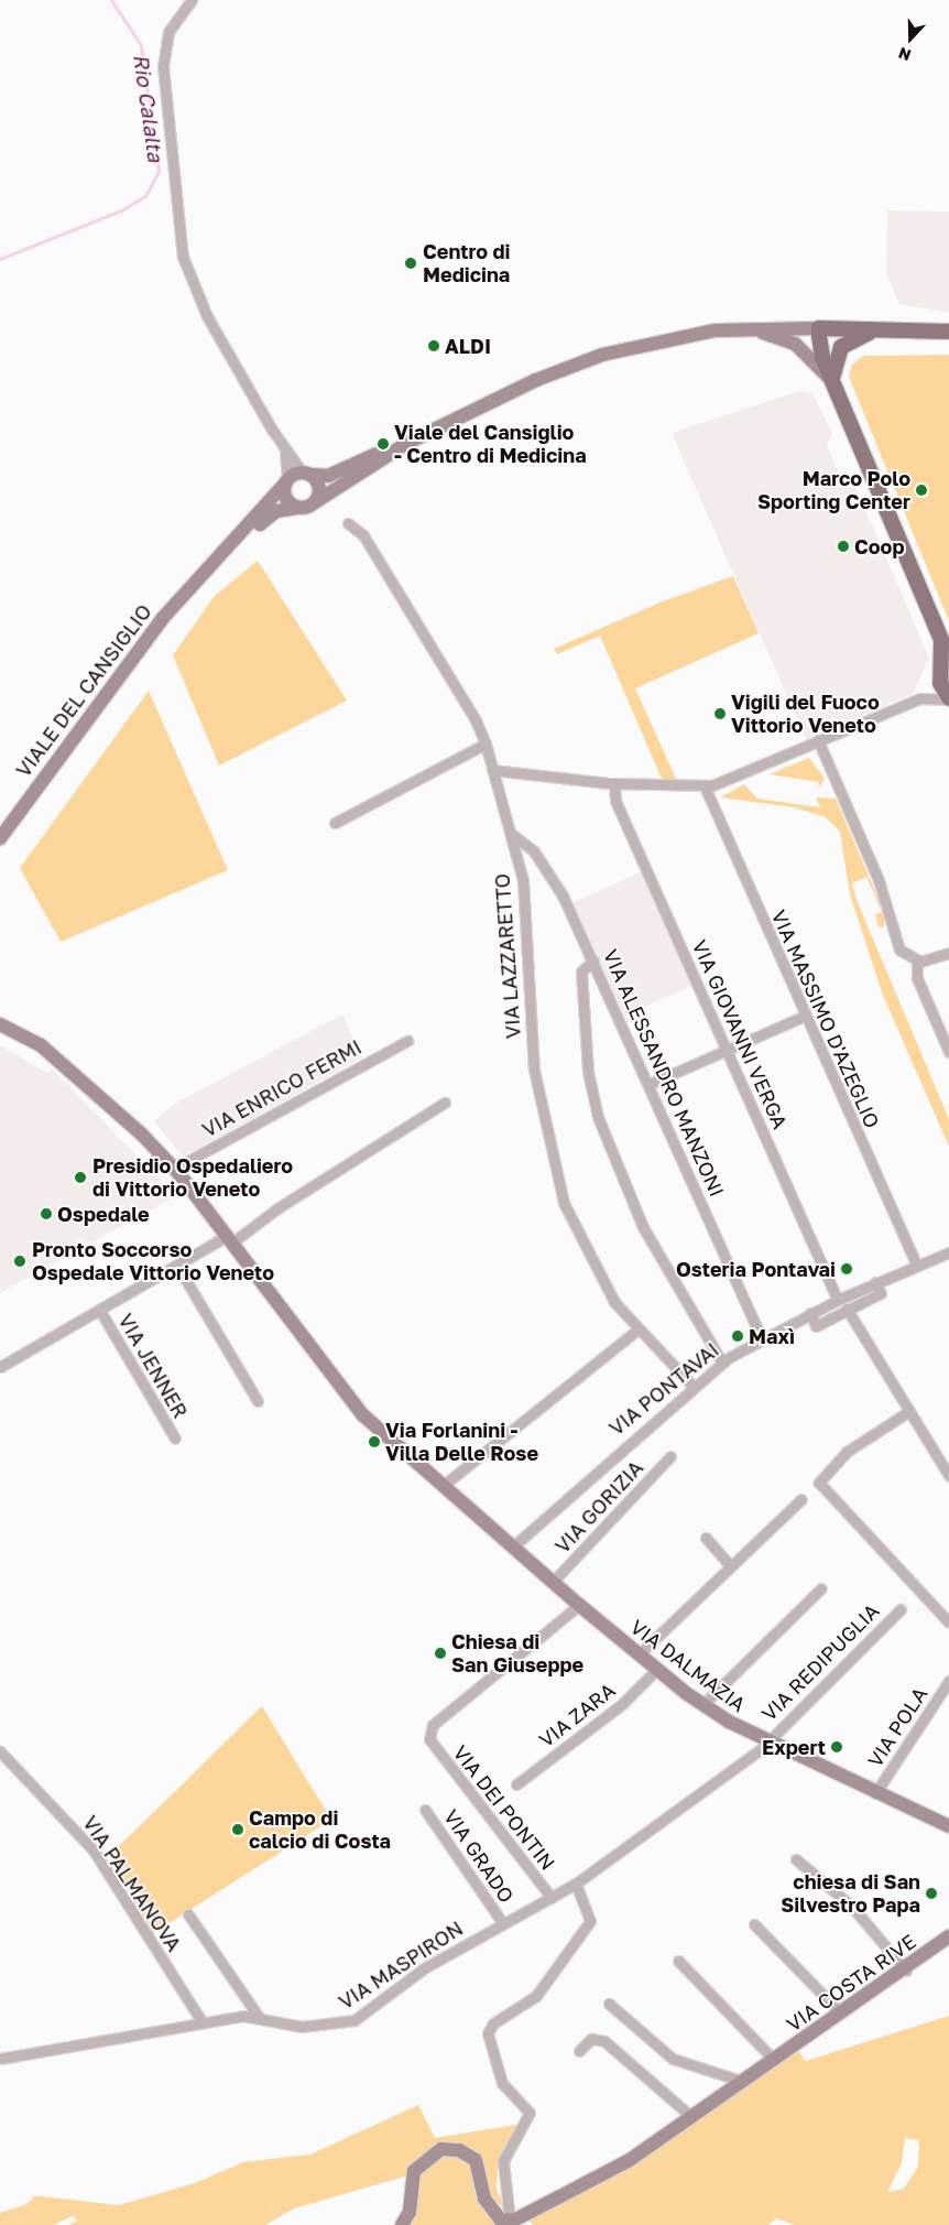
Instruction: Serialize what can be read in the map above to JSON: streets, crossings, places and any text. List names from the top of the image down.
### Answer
{
  "streets": {
    "street": [
      "VIALE DEL CANSIGLIO",
      "VIA LAZZARETTO",
      "VIA MASSIMO D'AZEGLIO",
      "VIA GIOVANNI VERGA",
      "VIA ALESSANDRO MANZONI",
      "VIA ENRICO FERMI",
      "VIA JENNER",
      "VIA PONTAVAI",
      "VIA GORIZIA",
      "VIA REDIPUGLIA",
      "VIA DALMAZIA",
      "VIA ZARA",
      "VIA POLA",
      "VIA DEI PONTIN",
      "VIA GRADO",
      "VIA PALMANOVA",
      "VIA MASPIRON",
      "VIA COSTA RIVE"
    ]
  },
  "crossings": [
    ["VIA LAZZARETTO", "VIA ALESSANDRO MANZONI"],
    ["VIA LAZZARETTO", "VIA PONTAVAI"],
    ["VIA MASSIMO D'AZEGLIO", "VIA PONTAVAI"],
    ["VIA GIOVANNI VERGA", "VIA PONTAVAI"],
    ["VIA ALESSANDRO MANZONI", "VIA PONTAVAI"],
    ["VIA ENRICO FERMI", "VIA DALMAZIA"],
    ["VIA PONTAVAI", "VIA DALMAZIA"],
    ["VIA GORIZIA", "VIA DALMAZIA"],
    ["VIA REDIPUGLIA", "VIA DALMAZIA"],
    ["VIA REDIPUGLIA", "VIA MASPIRON"],
    ["VIA DALMAZIA", "VIA ZARA"],
    ["VIA DALMAZIA", "VIA POLA"],
    ["VIA DALMAZIA", "VIA DEI PONTIN"],
    ["VIA DALMAZIA", "VIA MASPIRON"],
    ["VIA DEI PONTIN", "VIA MASPIRON"],
    ["VIA GRADO", "VIA MASPIRON"],
    ["VIA PALMANOVA", "VIA MASPIRON"]
  ],
  "water": ["Rio Calalta"],
  "places": [
    "Centro di Medicina",
    "ALDI",
    "Viale del Cansiglio - Centro di Medicina",
    "Marco Polo Sporting Center",
    "Coop",
    "Vigili del Fuoco Vittorio Veneto",
    "Presidio Ospedaliero di Vittorio Veneto",
    "Ospedale",
    "Pronto Soccorso Ospedale Vittorio Veneto",
    "Osteria Pontavai",
    "Maxì",
    "Via Forlanini - Villa Delle Rose",
    "Chiesa di San Giuseppe",
    "Expert",
    "Campo di calcio di Costa",
    "chiesa di San Silvestro Papa"
  ],
  "north": "bottom"
}
